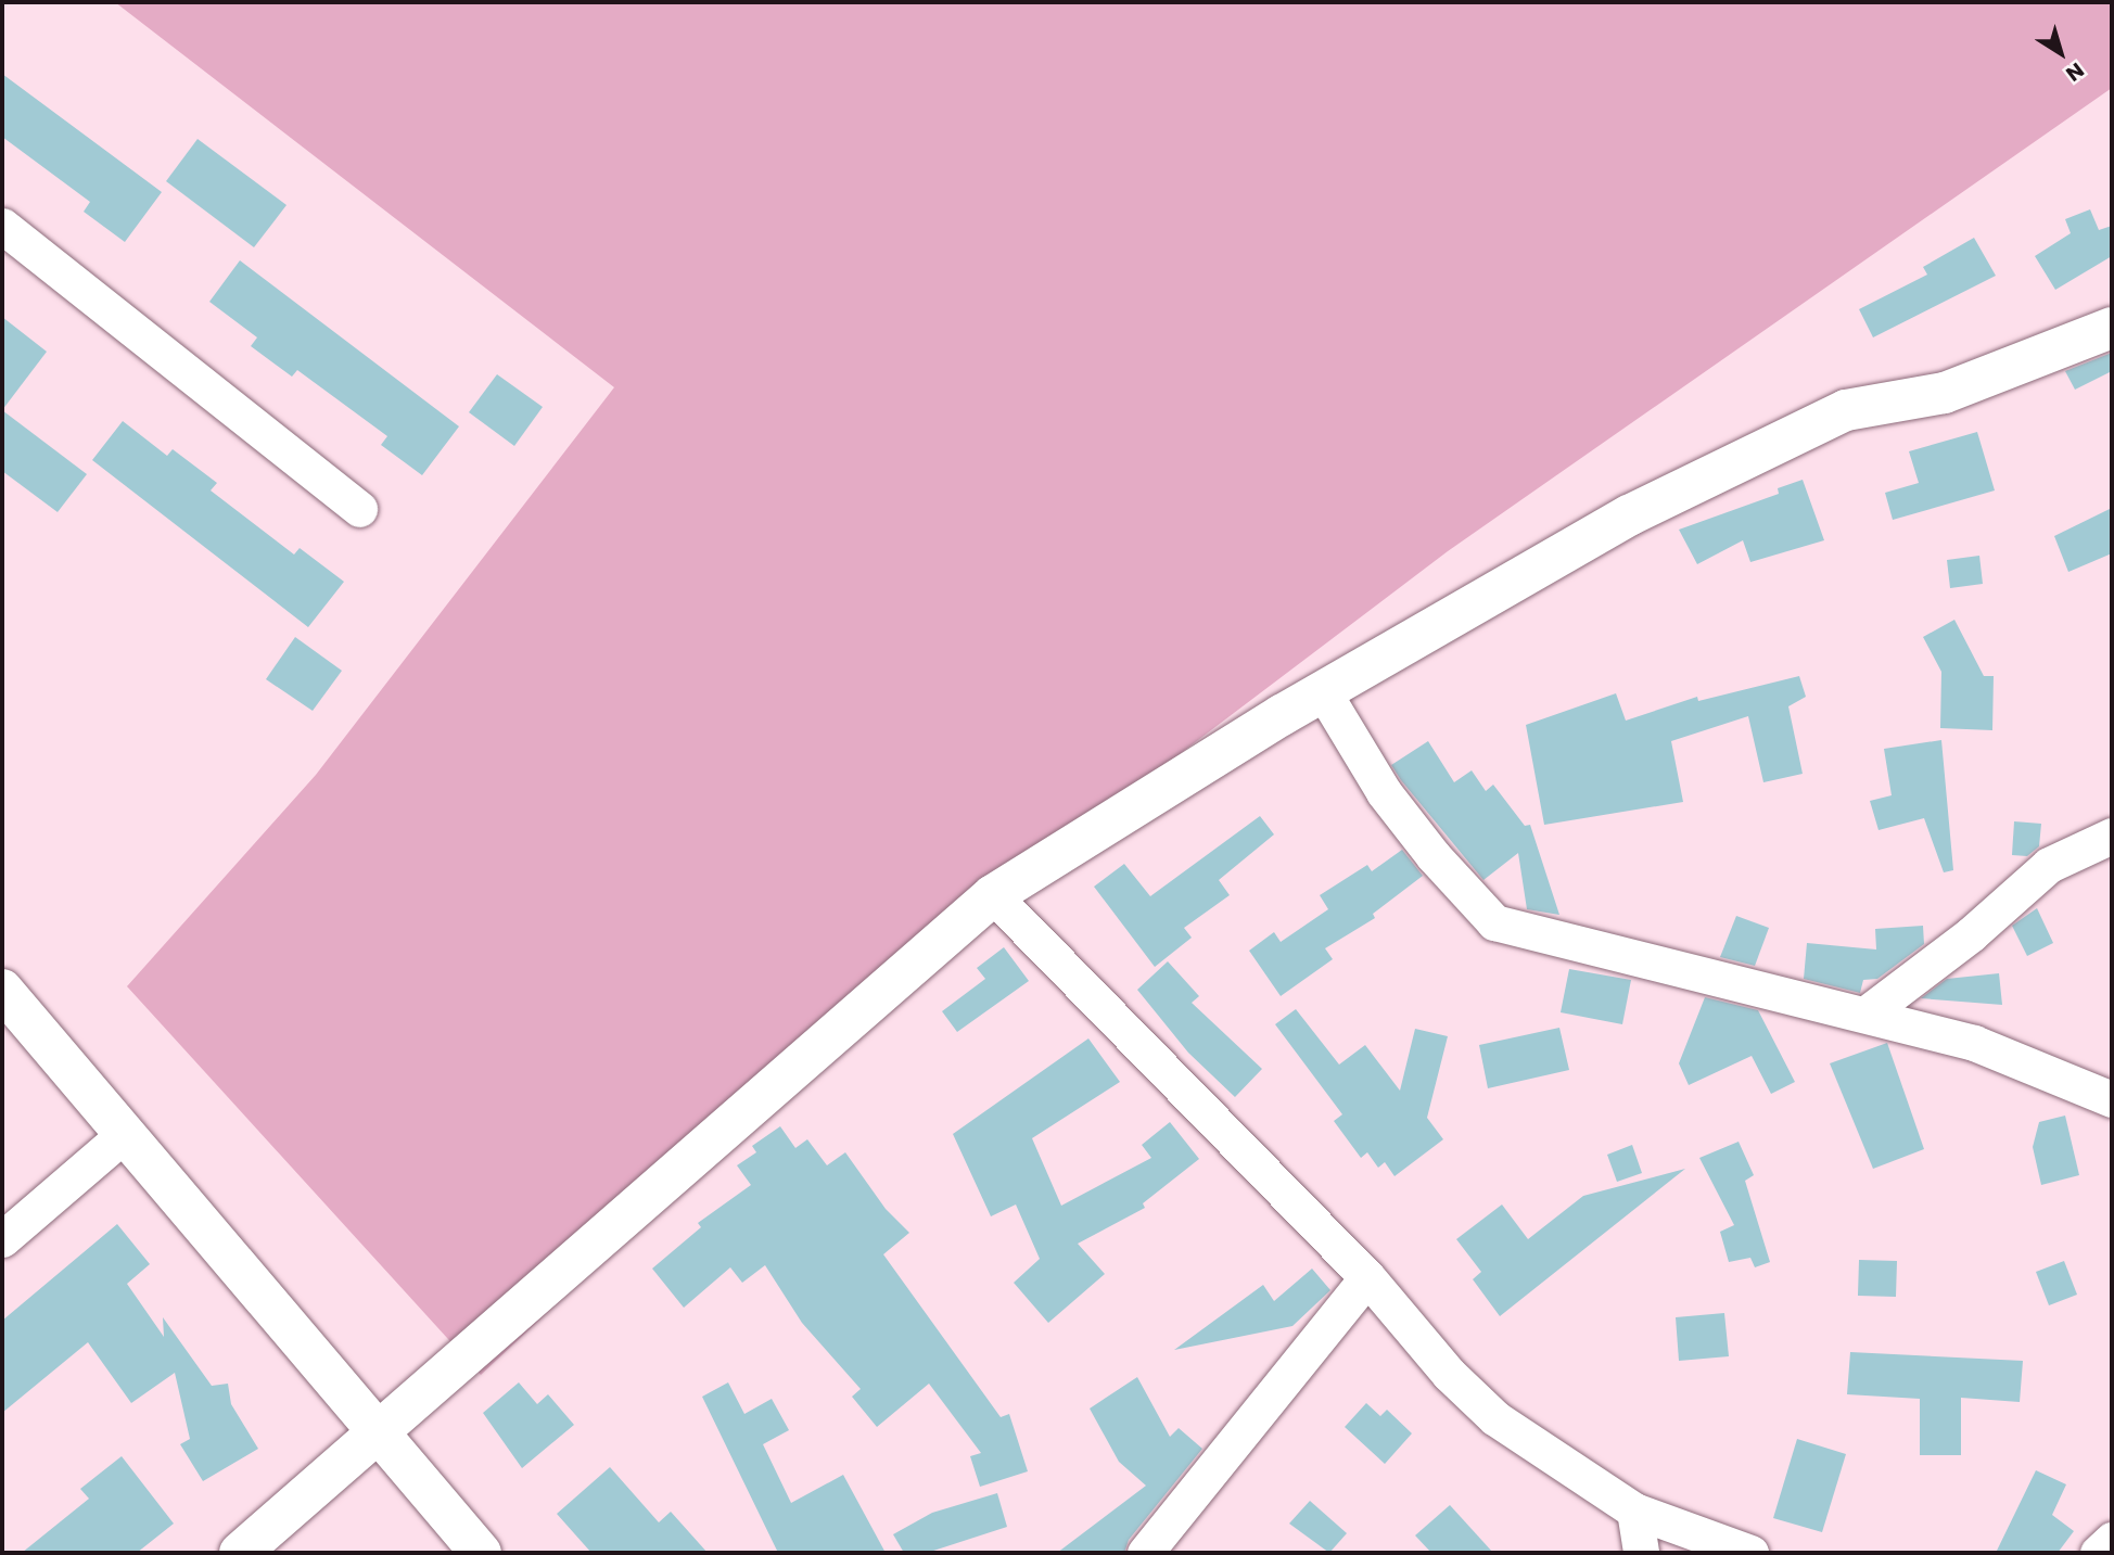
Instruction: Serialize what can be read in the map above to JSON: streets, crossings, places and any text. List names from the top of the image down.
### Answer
{
  "north": "bottom right"
}
